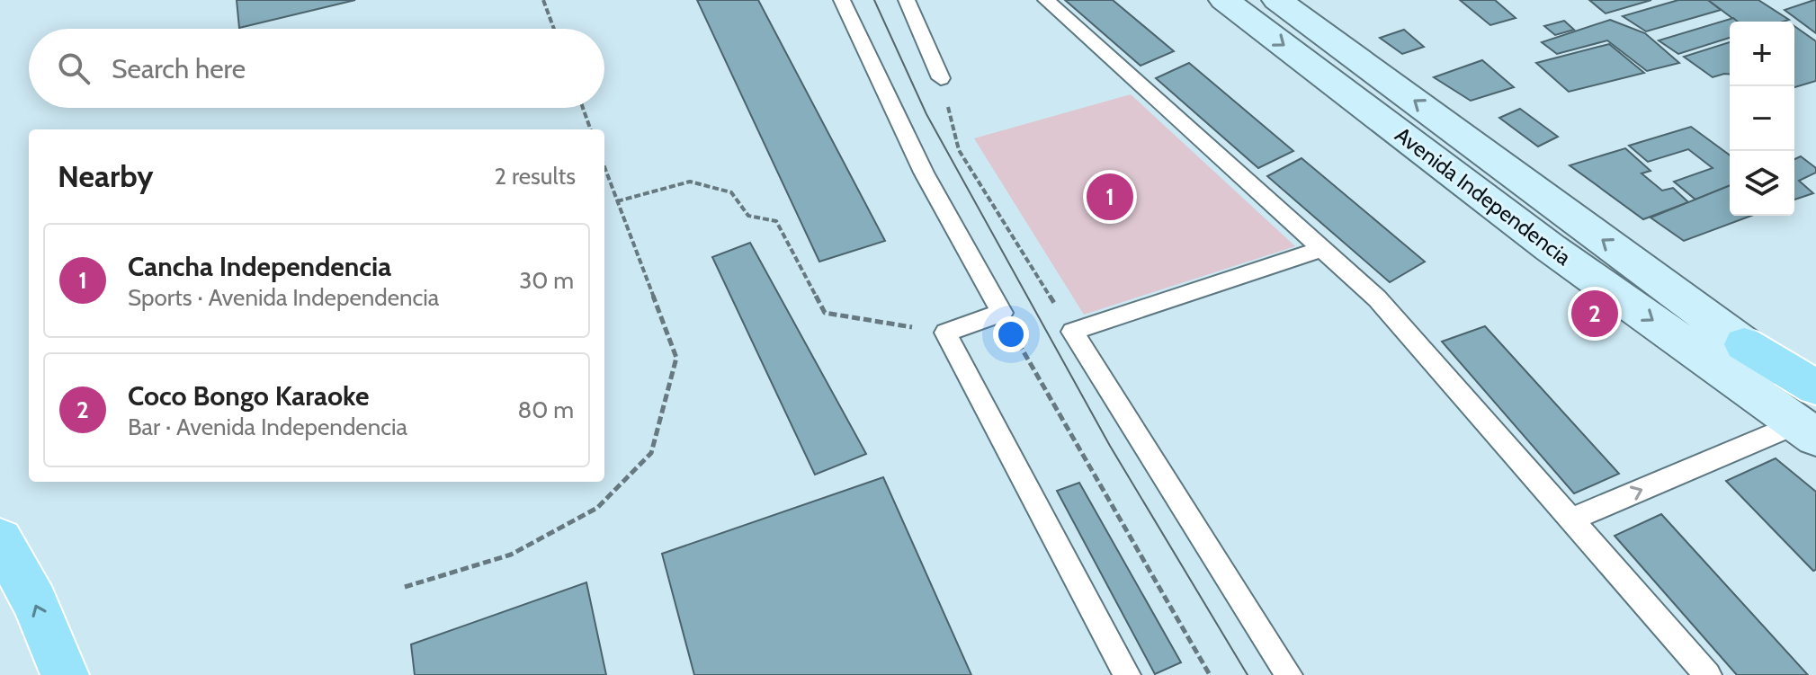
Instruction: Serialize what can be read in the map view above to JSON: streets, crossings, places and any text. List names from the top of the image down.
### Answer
{
  "streets": {
    "main road": ["Avenida Independencia"]
  },
  "page": {
    "map_buttons": ["+", "−"],
    "search": "Search here",
    "heading": ["Nearby", "2 results"],
    "pins": ["1", "2"],
    "list": [
      {
        "mark": "1",
        "name": "Cancha Independencia",
        "note": "Sports · Avenida Independencia",
        "value": "30 m"
      },
      {
        "mark": "2",
        "name": "Coco Bongo Karaoke",
        "note": "Bar · Avenida Independencia",
        "value": "80 m"
      }
    ]
  }
}
